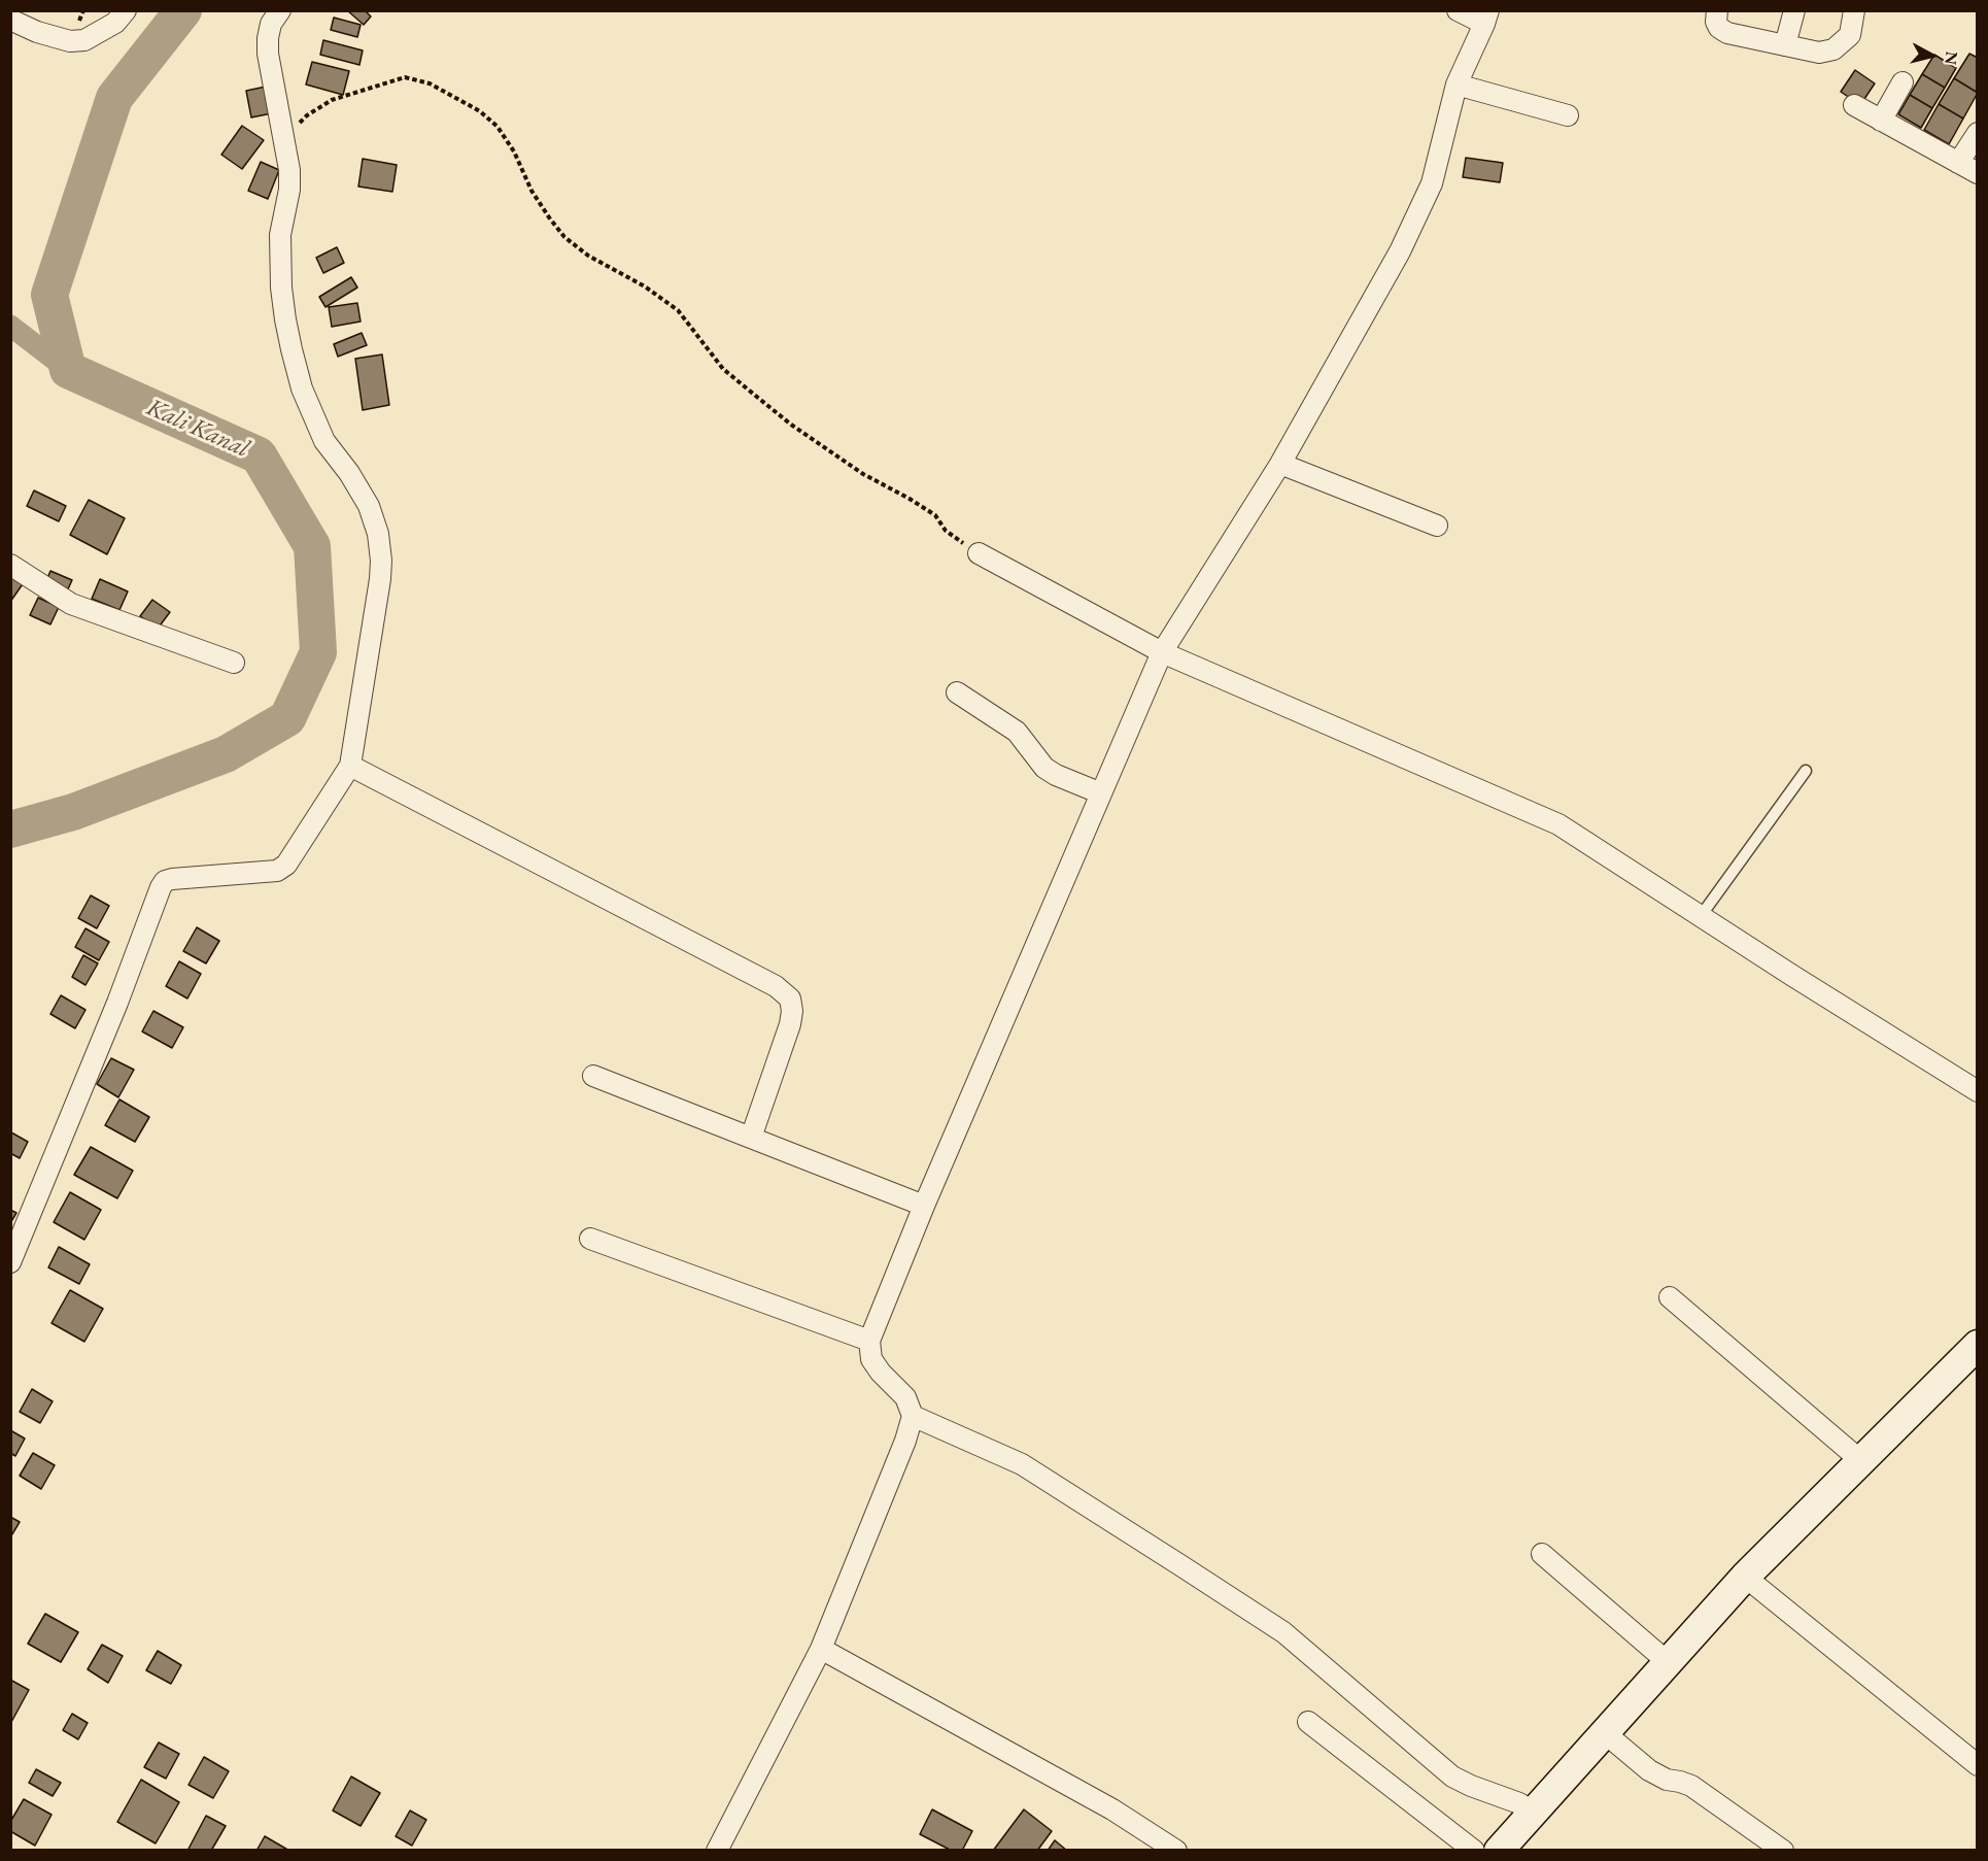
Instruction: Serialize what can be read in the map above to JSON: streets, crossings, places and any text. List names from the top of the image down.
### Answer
{
  "water": ["Kali Kanal"],
  "north": "right"
}
